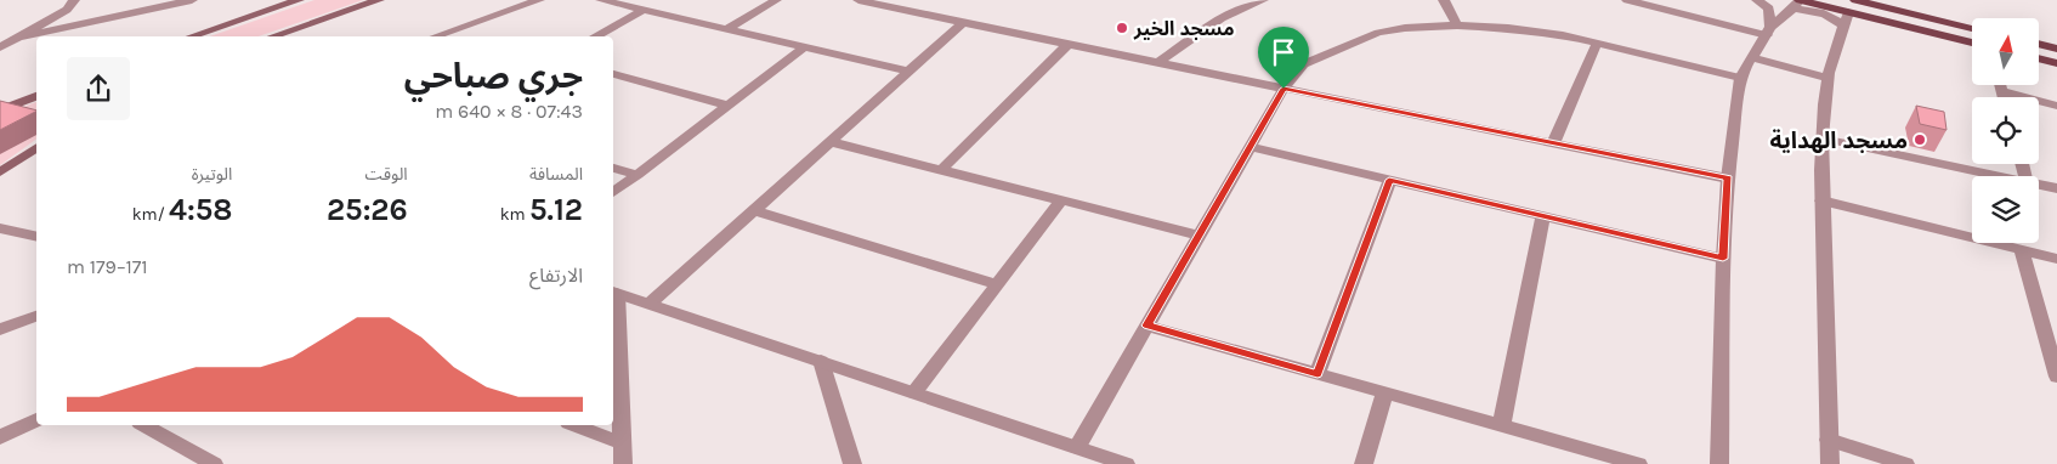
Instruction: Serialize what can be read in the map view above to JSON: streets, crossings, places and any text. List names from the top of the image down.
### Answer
{
  "places": ["مسجد الخير", "مسجد الهداية"],
  "north": "top",
  "page": {
    "heading": ["جري صباحي", "07:43 · 8 × 640 m"],
    "stats": [
      ["المسافة", "5.12 km"],
      ["الوقت", "25:26"],
      ["الوتيرة", "4:58 /km"]
    ],
    "chart": ["الارتفاع", "171–179 m"]
  }
}
